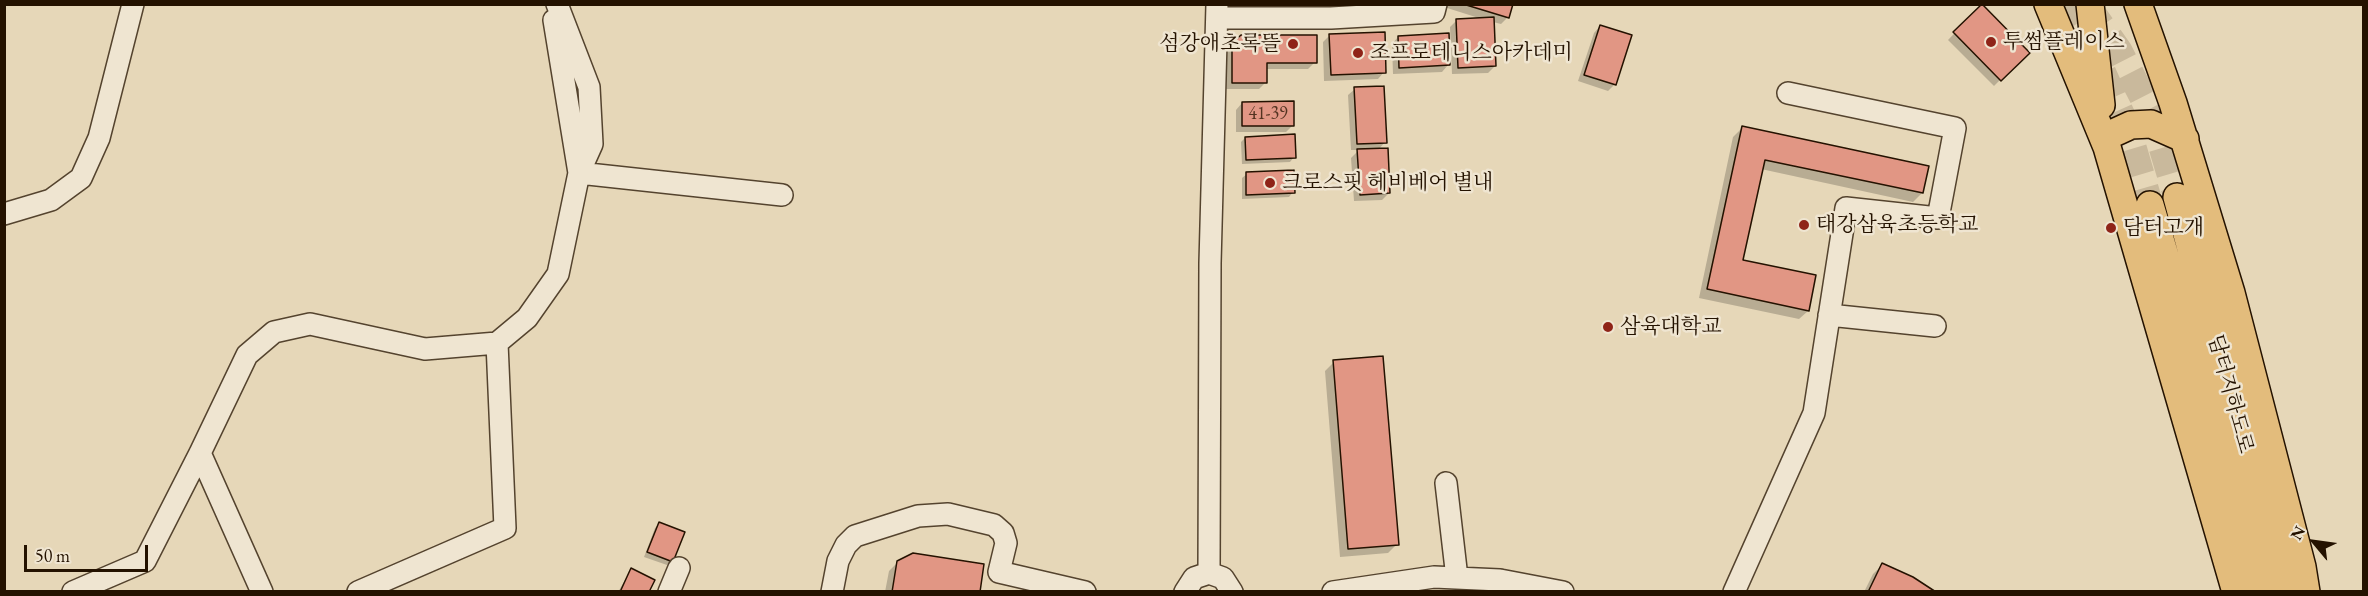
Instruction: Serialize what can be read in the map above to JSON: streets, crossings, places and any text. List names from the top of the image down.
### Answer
{
  "streets": {
    "main road": ["담터지하도로"]
  },
  "places": [
    "투썸플레이스",
    "섬강애초록뜰",
    "조프로테니스아카데미",
    "크로스핏 헤비베어 별내",
    "태강삼육초등학교",
    "담터고개",
    "삼육대학교"
  ],
  "house_numbers": ["41-39"],
  "scale_bar": "50 m",
  "north": "top left"
}
